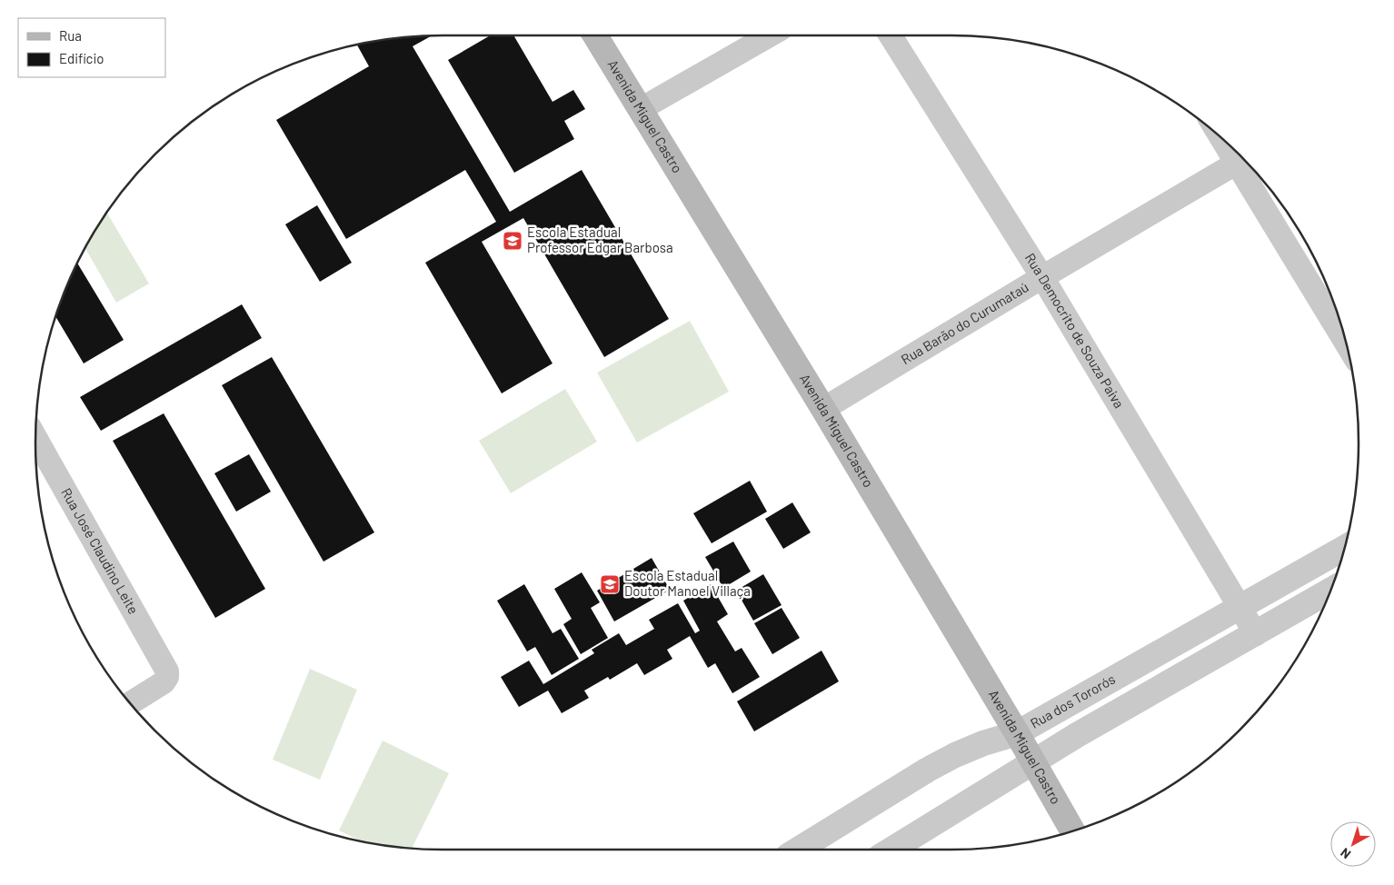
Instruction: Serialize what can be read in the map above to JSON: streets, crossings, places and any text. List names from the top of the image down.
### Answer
{
  "streets": {
    "main road": ["Avenida Miguel Castro"],
    "street": [
      "Rua Barão do Curumataú",
      "Rua Democrito de Souza Paiva",
      "Rua José Claudino Leite",
      "Rua dos Tororós"
    ]
  },
  "crossings": [
    ["Avenida Miguel Castro", "Rua Barão do Curumataú"],
    ["Avenida Miguel Castro", "Rua dos Tororós"],
    ["Rua Barão do Curumataú", "Rua Democrito de Souza Paiva"],
    ["Rua Democrito de Souza Paiva", "Rua dos Tororós"]
  ],
  "places": {
    "school or university": ["Escola Estadual Professor Edgar Barbosa", "Escola Estadual Doutor Manoel Villaça"]
  },
  "legend": ["Rua", "Edifício"],
  "north": "bottom left"
}
